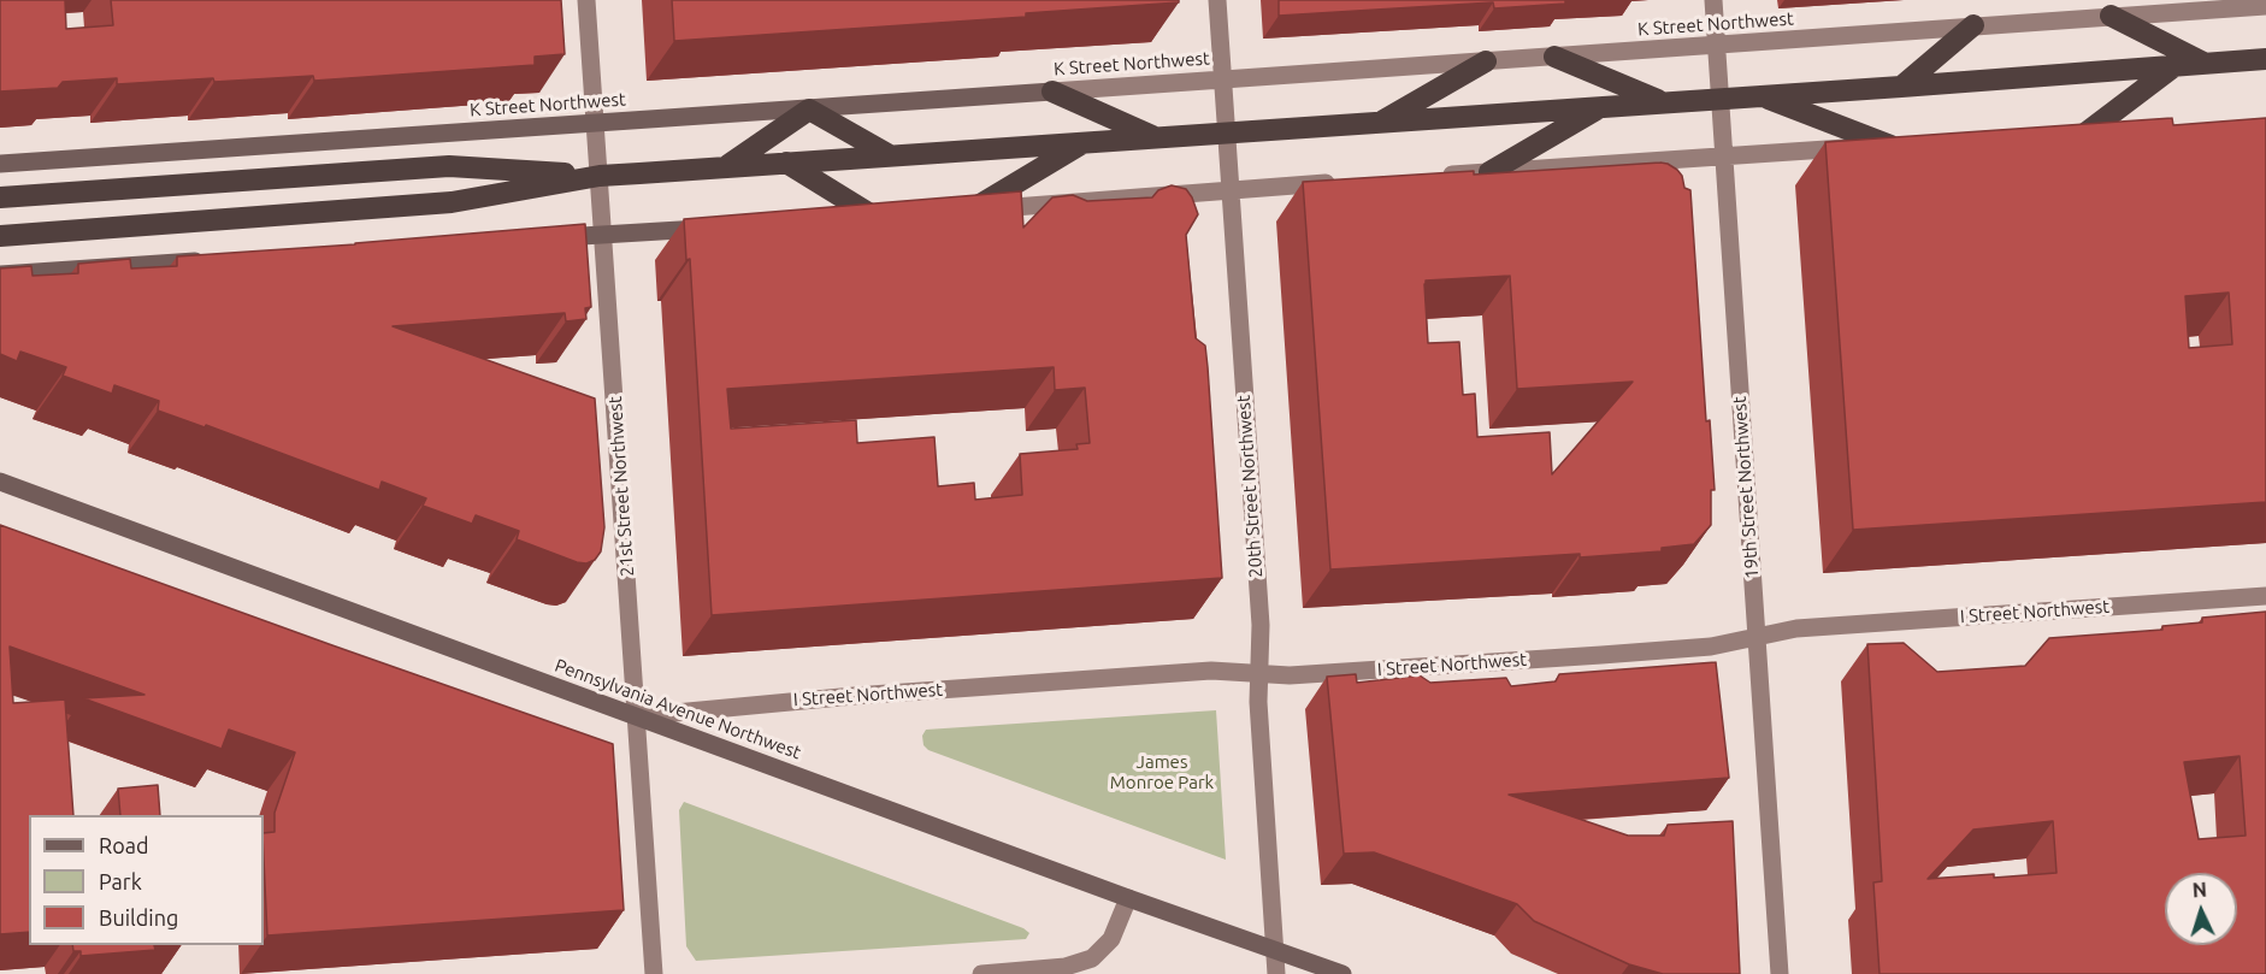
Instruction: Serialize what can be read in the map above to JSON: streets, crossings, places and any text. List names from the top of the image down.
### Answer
{
  "streets": {
    "main road": ["K Street Northwest", "Pennsylvania Avenue Northwest"],
    "street": [
      "21st Street Northwest",
      "20th Street Northwest",
      "19th Street Northwest",
      "I Street Northwest"
    ]
  },
  "crossings": [
    ["K Street Northwest", "21st Street Northwest"],
    ["K Street Northwest", "20th Street Northwest"],
    ["K Street Northwest", "19th Street Northwest"],
    ["21st Street Northwest", "I Street Northwest"],
    ["21st Street Northwest", "Pennsylvania Avenue Northwest"],
    ["20th Street Northwest", "I Street Northwest"],
    ["20th Street Northwest", "Pennsylvania Avenue Northwest"],
    ["19th Street Northwest", "I Street Northwest"],
    ["I Street Northwest", "Pennsylvania Avenue Northwest"]
  ],
  "parks": ["James Monroe Park"],
  "legend": ["Road", "Park", "Building"],
  "north": "top"
}
